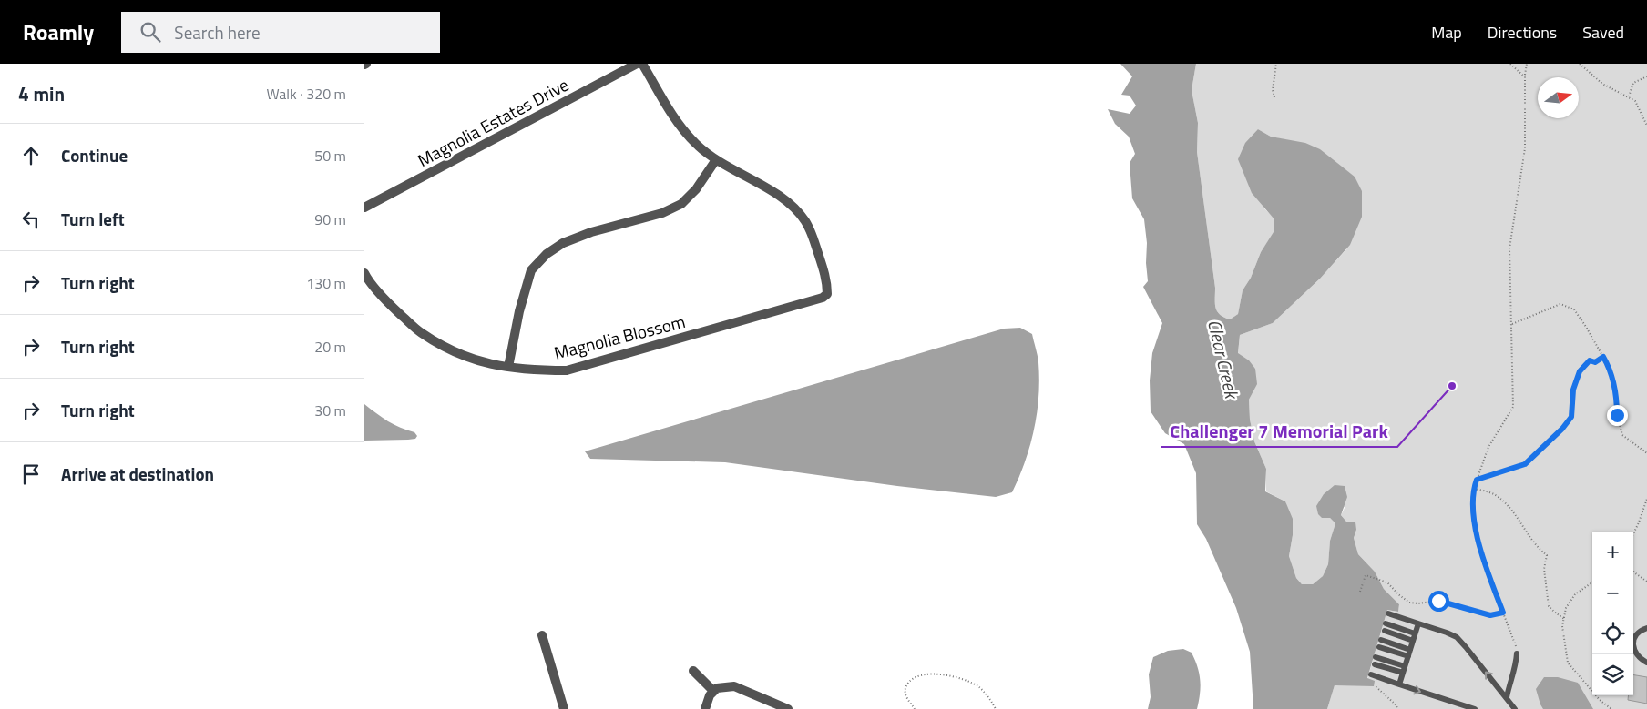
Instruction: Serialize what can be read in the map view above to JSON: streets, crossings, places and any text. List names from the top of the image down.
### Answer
{
  "streets": {
    "street": ["Magnolia Estates Drive", "Magnolia Blossom"]
  },
  "water": ["Clear Creek"],
  "places": ["Challenger 7 Memorial Park"],
  "north": "right",
  "page": {
    "header": "Roamly",
    "search": "Search here",
    "nav": ["Map", "Directions", "Saved"],
    "heading": ["4 min", "Walk · 320 m"],
    "list": [
      ["Continue", "50 m"],
      ["Turn left", "90 m"],
      ["Turn right", "130 m"],
      ["Turn right", "20 m"],
      ["Turn right", "30 m"],
      "Arrive at destination"
    ],
    "map_buttons": ["+", "−"]
  }
}
